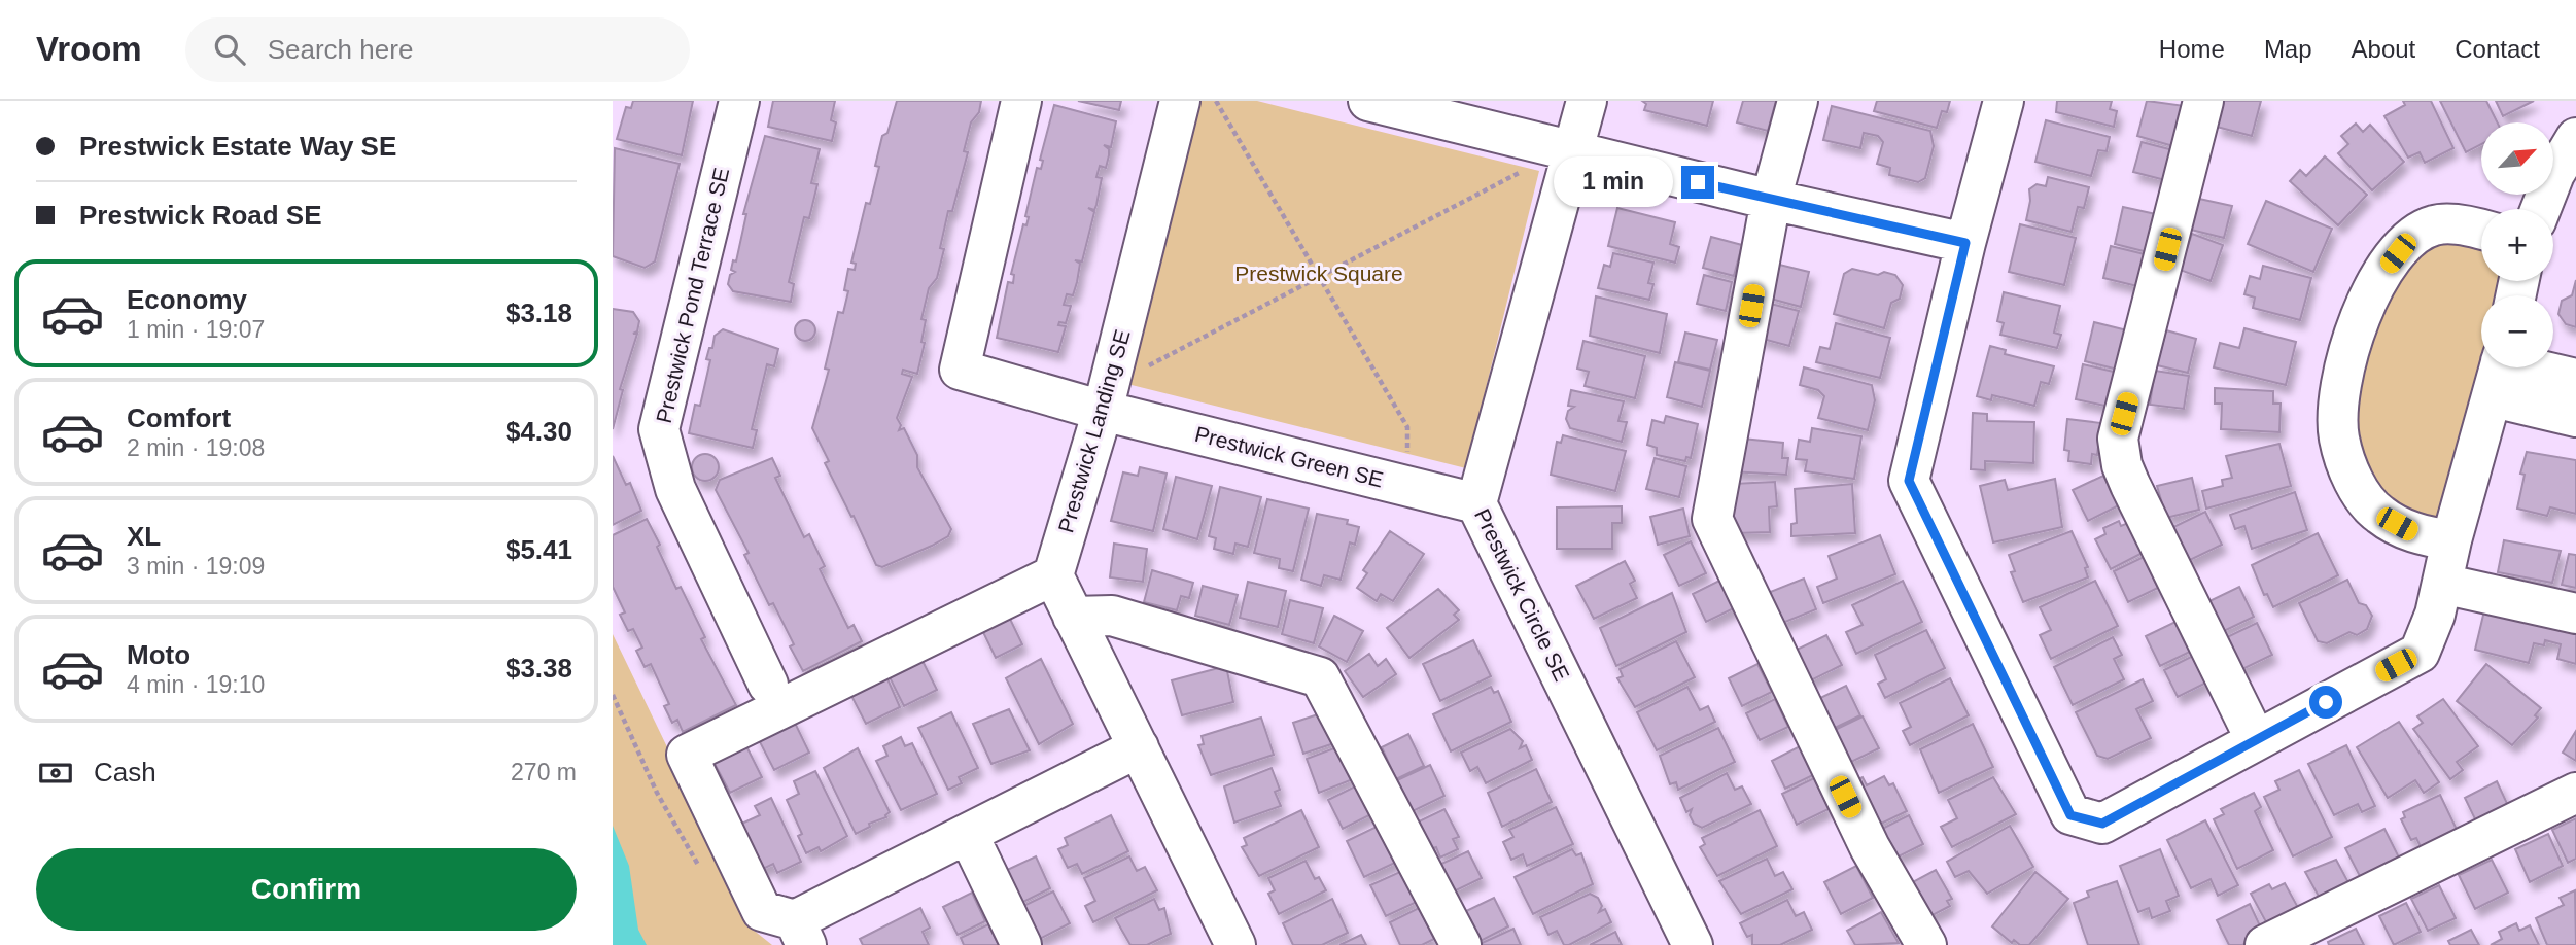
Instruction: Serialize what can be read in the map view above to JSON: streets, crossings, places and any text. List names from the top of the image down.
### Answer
{
  "streets": {
    "street": [
      "Prestwick Pond Terrace SE",
      "Prestwick Landing SE",
      "Prestwick Green SE",
      "Prestwick Circle SE"
    ]
  },
  "crossings": [
    ["Prestwick Landing SE", "Prestwick Green SE"],
    ["Prestwick Green SE", "Prestwick Circle SE"]
  ],
  "parks": ["Prestwick Square"],
  "north": "top right",
  "page": {
    "header": "Vroom",
    "search": "Search here",
    "nav": [
      "Home",
      "Map",
      "About",
      "Contact"
    ],
    "banner": ["Prestwick Estate Way SE", "Prestwick Road SE"],
    "map_buttons": ["+", "−"],
    "bubble": "1 min",
    "list": [
      {
        "name": "Economy",
        "note": "1 min · 19:07",
        "value": "$3.18"
      },
      {
        "name": "Comfort",
        "note": "2 min · 19:08",
        "value": "$4.30"
      },
      {
        "name": "XL",
        "note": "3 min · 19:09",
        "value": "$5.41"
      },
      {
        "name": "Moto",
        "note": "4 min · 19:10",
        "value": "$3.38"
      }
    ],
    "pay": ["Cash", "270 m"],
    "buttons": "Confirm"
  }
}
